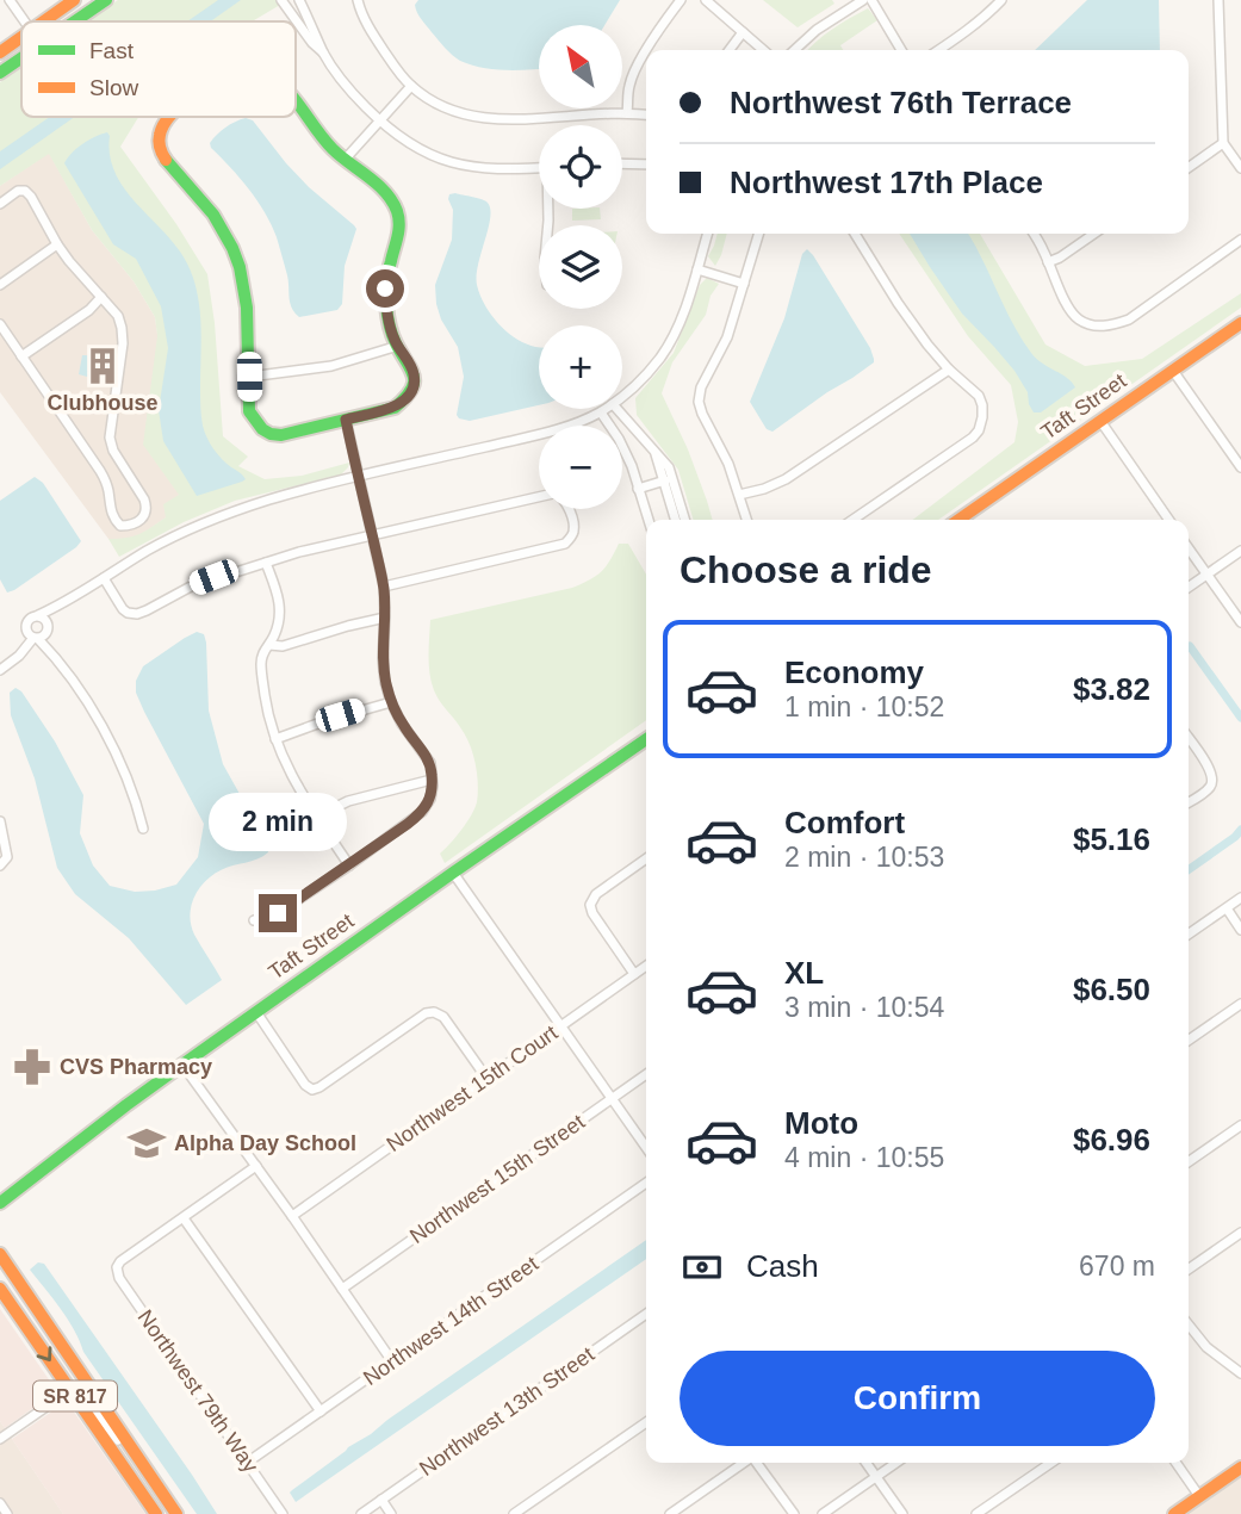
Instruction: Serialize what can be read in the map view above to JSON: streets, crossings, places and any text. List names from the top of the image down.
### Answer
{
  "streets": {
    "street": [
      "Taft Street",
      "Northwest 15th Court",
      "Northwest 15th Street",
      "Northwest 14th Street",
      "Northwest 79th Way",
      "SR 817",
      "Northwest 13th Street"
    ]
  },
  "crossings": [
    ["Northwest 14th Street", "Northwest 79th Way"]
  ],
  "places": {
    "building": ["Clubhouse"],
    "pharmacy": ["CVS Pharmacy"],
    "school or university": ["Alpha Day School"]
  },
  "legend": ["Fast", "Slow"],
  "north": "top left",
  "page": {
    "map_buttons": ["+", "−"],
    "banner": ["Northwest 76th Terrace", "Northwest 17th Place"],
    "heading": "Choose a ride",
    "list": [
      {
        "name": "Economy",
        "note": "1 min · 10:52",
        "value": "$3.82"
      },
      {
        "name": "Comfort",
        "note": "2 min · 10:53",
        "value": "$5.16"
      },
      {
        "name": "XL",
        "note": "3 min · 10:54",
        "value": "$6.50"
      },
      {
        "name": "Moto",
        "note": "4 min · 10:55",
        "value": "$6.96"
      }
    ],
    "bubble": "2 min",
    "pay": ["Cash", "670 m"],
    "buttons": "Confirm"
  }
}
